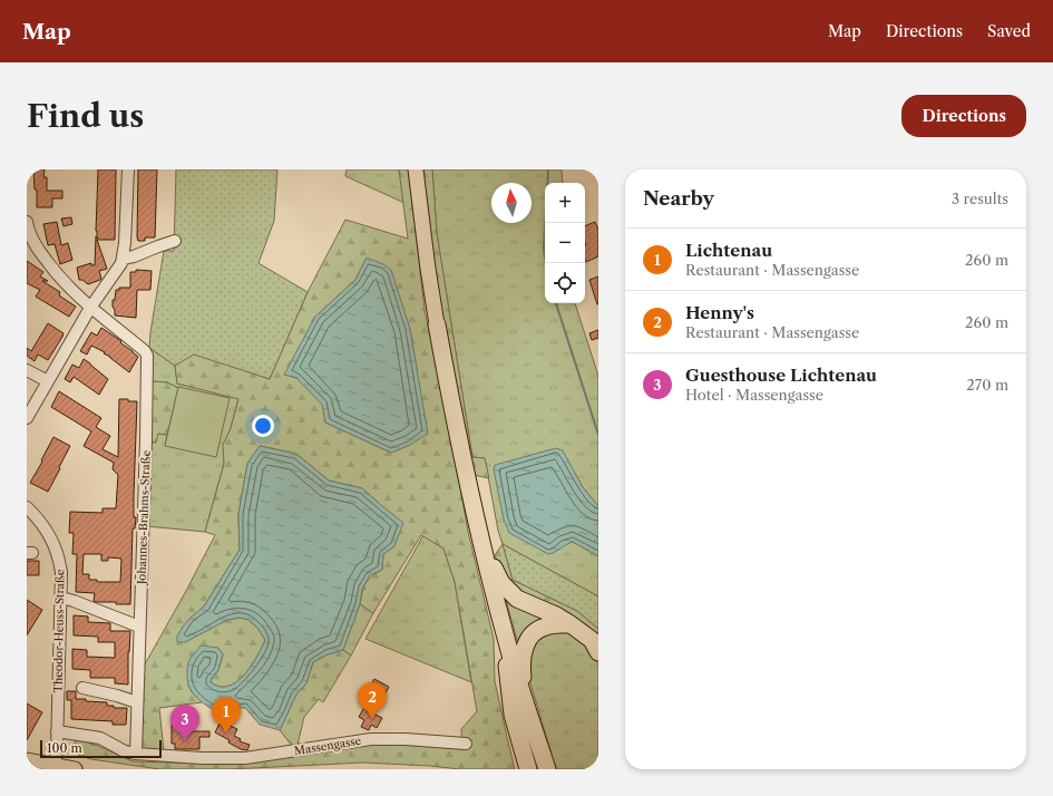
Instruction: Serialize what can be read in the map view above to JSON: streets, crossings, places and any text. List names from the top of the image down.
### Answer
{
  "streets": {
    "street": ["Johannes-Brahms-Straße", "Theodor-Heuss-Straße", "Massengasse"]
  },
  "crossings": [
    ["Johannes-Brahms-Straße", "Massengasse"],
    ["Theodor-Heuss-Straße", "Massengasse"]
  ],
  "scale_bar": "100 m",
  "north": "top",
  "page": {
    "header": "Map",
    "nav": ["Map", "Directions", "Saved"],
    "buttons": "Directions",
    "title": "Find us",
    "heading": ["Nearby", "3 results"],
    "map_buttons": ["+", "−"],
    "list": [
      {
        "mark": "1",
        "name": "Lichtenau",
        "note": "Restaurant · Massengasse",
        "value": "260 m"
      },
      {
        "mark": "2",
        "name": "Henny's",
        "note": "Restaurant · Massengasse",
        "value": "260 m"
      },
      {
        "mark": "3",
        "name": "Guesthouse Lichtenau",
        "note": "Hotel · Massengasse",
        "value": "270 m"
      }
    ],
    "pins": ["2", "1", "3"],
    "scale": "100 m"
  }
}
